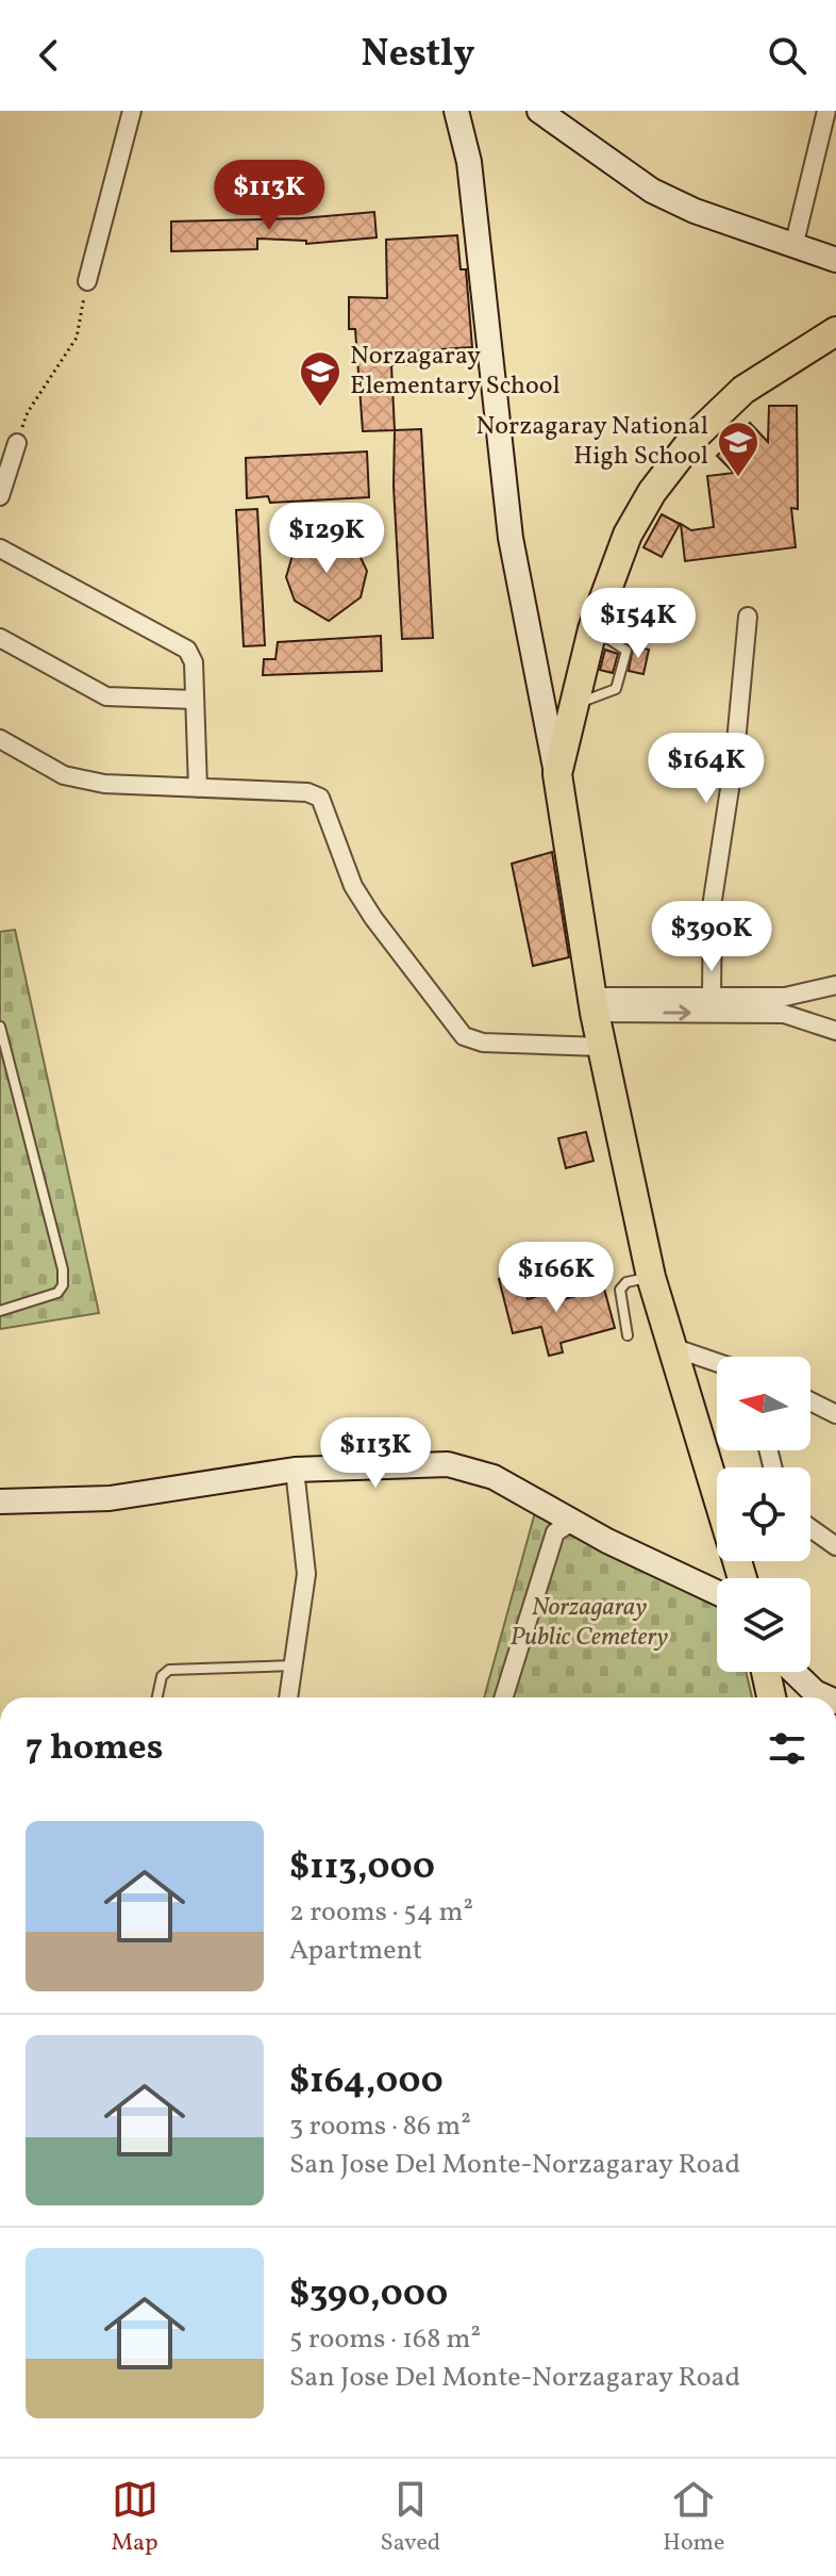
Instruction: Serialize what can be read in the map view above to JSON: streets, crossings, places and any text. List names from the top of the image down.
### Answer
{
  "parks": ["Norzagaray Public Cemetery"],
  "places": {
    "school or university": ["Norzagaray Elementary School", "Norzagaray National High School"]
  },
  "north": "left",
  "page": {
    "header": "Nestly",
    "price": [
      "$113K",
      "$129K",
      "$154K",
      "$164K",
      "$390K",
      "$166K",
      "$113K"
    ],
    "heading": "7 homes",
    "list": [
      {
        "name": "$113,000",
        "note": "2 rooms · 54 m² · Apartment"
      },
      {
        "name": "$164,000",
        "note": "3 rooms · 86 m² · San Jose Del Monte-Norzagaray Road"
      },
      {
        "name": "$390,000",
        "note": "5 rooms · 168 m² · San Jose Del Monte-Norzagaray Road"
      }
    ],
    "tabs": ["Map", "Saved", "Home"]
  }
}
